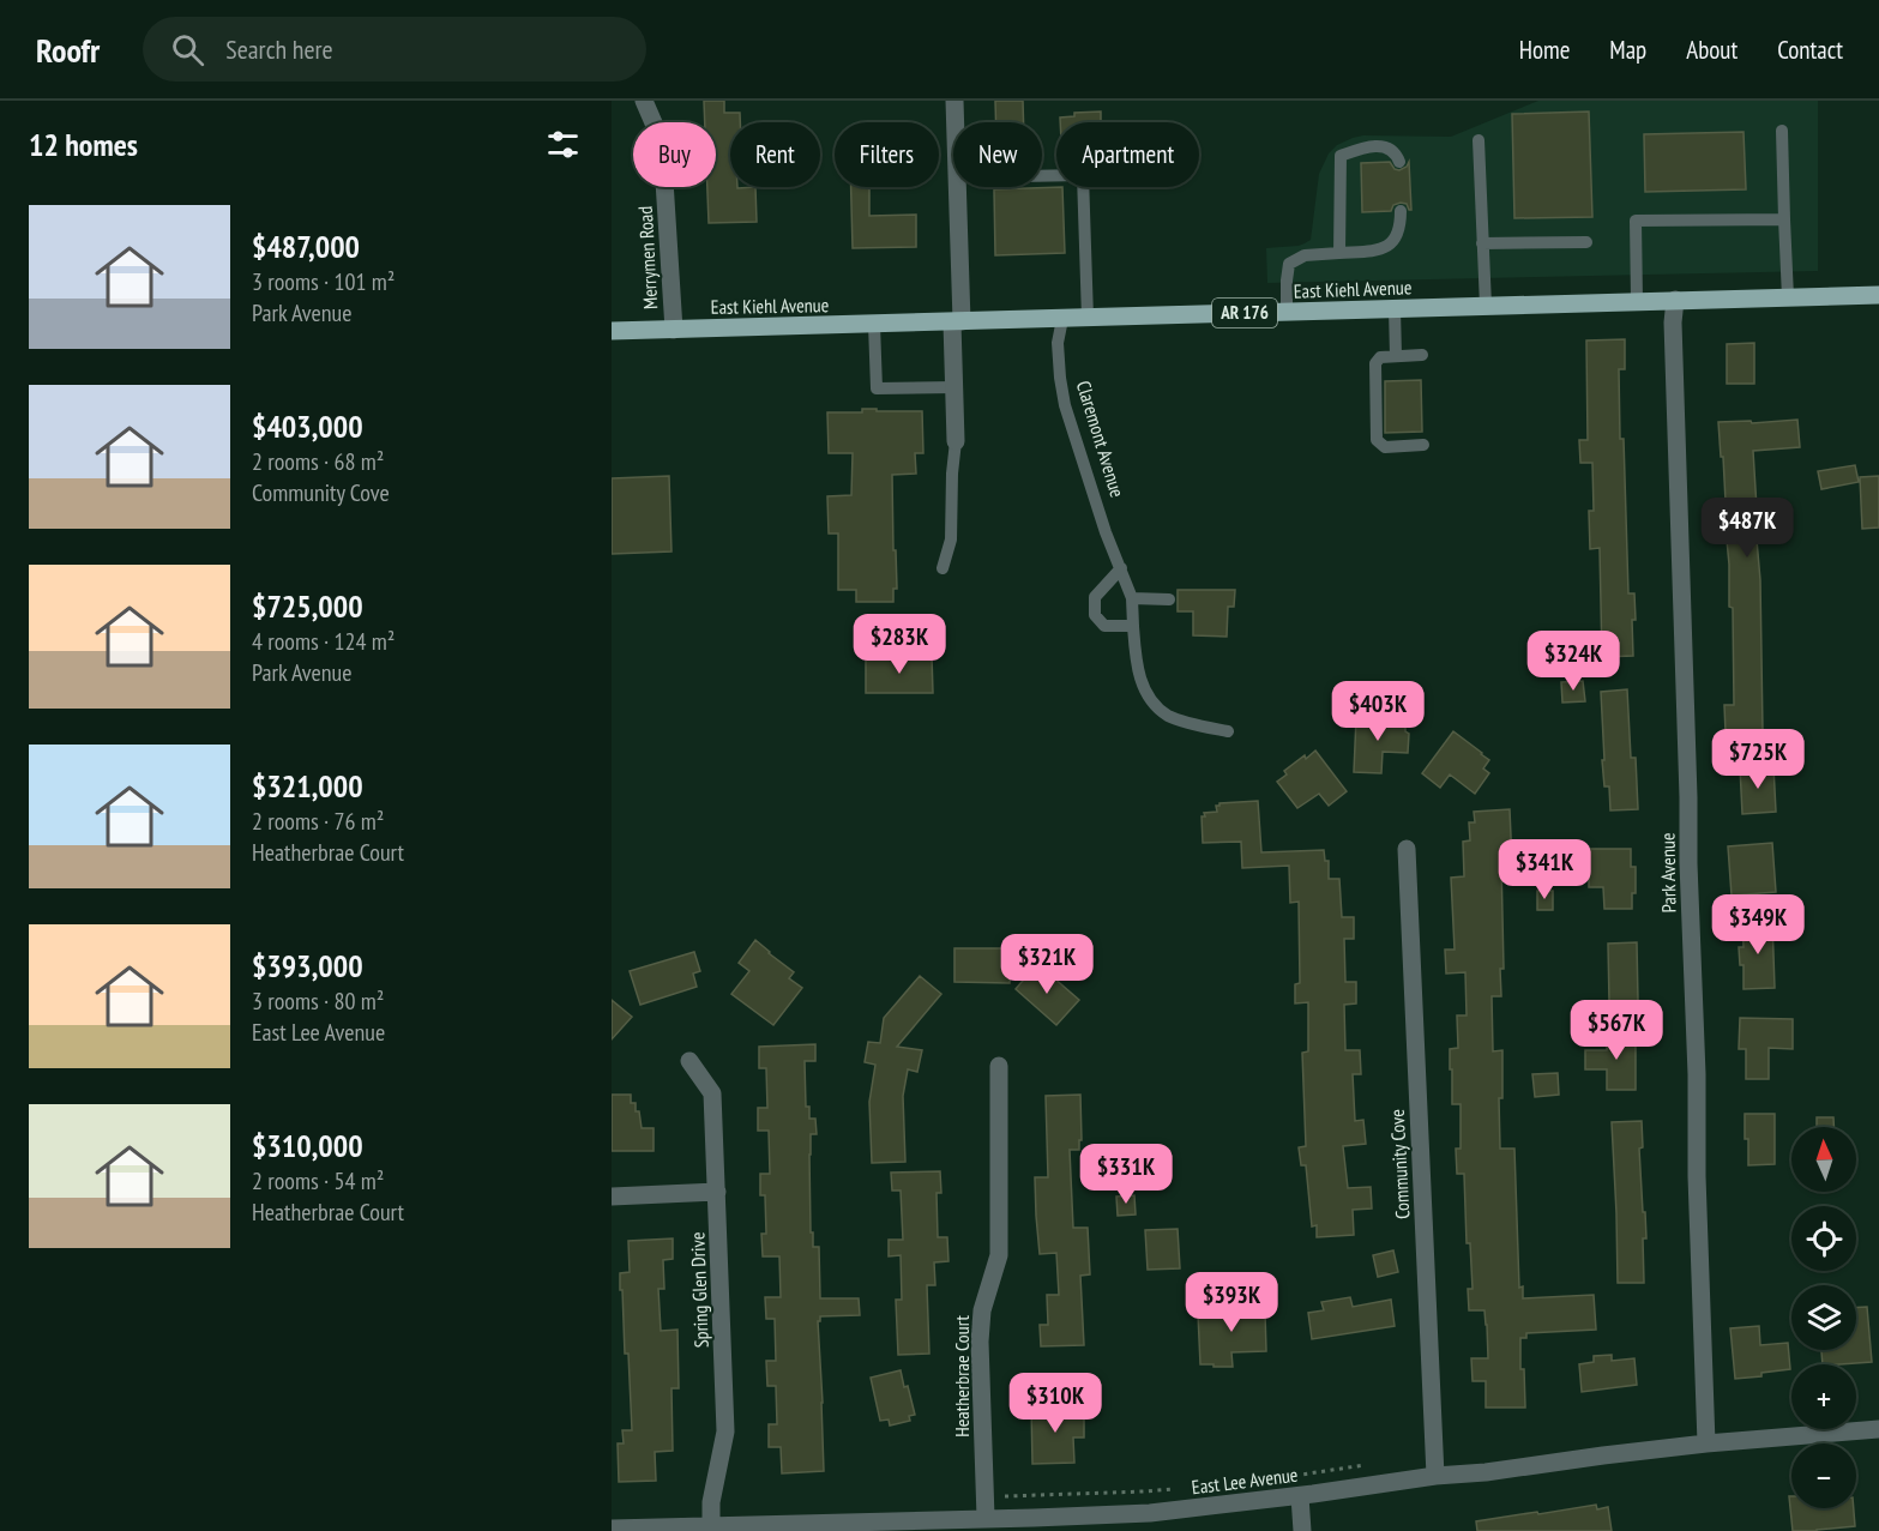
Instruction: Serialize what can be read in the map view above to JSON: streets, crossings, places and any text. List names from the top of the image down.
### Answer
{
  "streets": {
    "main road": ["East Kiehl Avenue", "AR 176"],
    "street": [
      "Merrymen Road",
      "Park Avenue",
      "Community Cove",
      "Spring Glen Drive",
      "Heatherbrae Court",
      "East Lee Avenue"
    ],
    "lane": ["Claremont Avenue"]
  },
  "crossings": [
    ["Merrymen Road", "East Kiehl Avenue"],
    ["East Kiehl Avenue", "Claremont Avenue"],
    ["East Kiehl Avenue", "Park Avenue"],
    ["Park Avenue", "East Lee Avenue"],
    ["Community Cove", "East Lee Avenue"],
    ["Spring Glen Drive", "East Lee Avenue"],
    ["Heatherbrae Court", "East Lee Avenue"]
  ],
  "north": "top",
  "page": {
    "header": "Roofr",
    "search": "Search here",
    "nav": [
      "Home",
      "Map",
      "About",
      "Contact"
    ],
    "heading": "12 homes",
    "chip": [
      "Buy",
      "Rent",
      "Filters",
      "New",
      "Apartment"
    ],
    "list": [
      {
        "name": "$487,000",
        "note": "3 rooms · 101 m² · Park Avenue"
      },
      {
        "name": "$403,000",
        "note": "2 rooms · 68 m² · Community Cove"
      },
      {
        "name": "$725,000",
        "note": "4 rooms · 124 m² · Park Avenue"
      },
      {
        "name": "$321,000",
        "note": "2 rooms · 76 m² · Heatherbrae Court"
      },
      {
        "name": "$393,000",
        "note": "3 rooms · 80 m² · East Lee Avenue"
      },
      {
        "name": "$310,000",
        "note": "2 rooms · 54 m² · Heatherbrae Court"
      }
    ],
    "price": [
      "$487K",
      "$283K",
      "$324K",
      "$403K",
      "$725K",
      "$341K",
      "$349K",
      "$321K",
      "$567K",
      "$331K",
      "$393K",
      "$310K"
    ],
    "map_buttons": ["+", "−"]
  }
}
